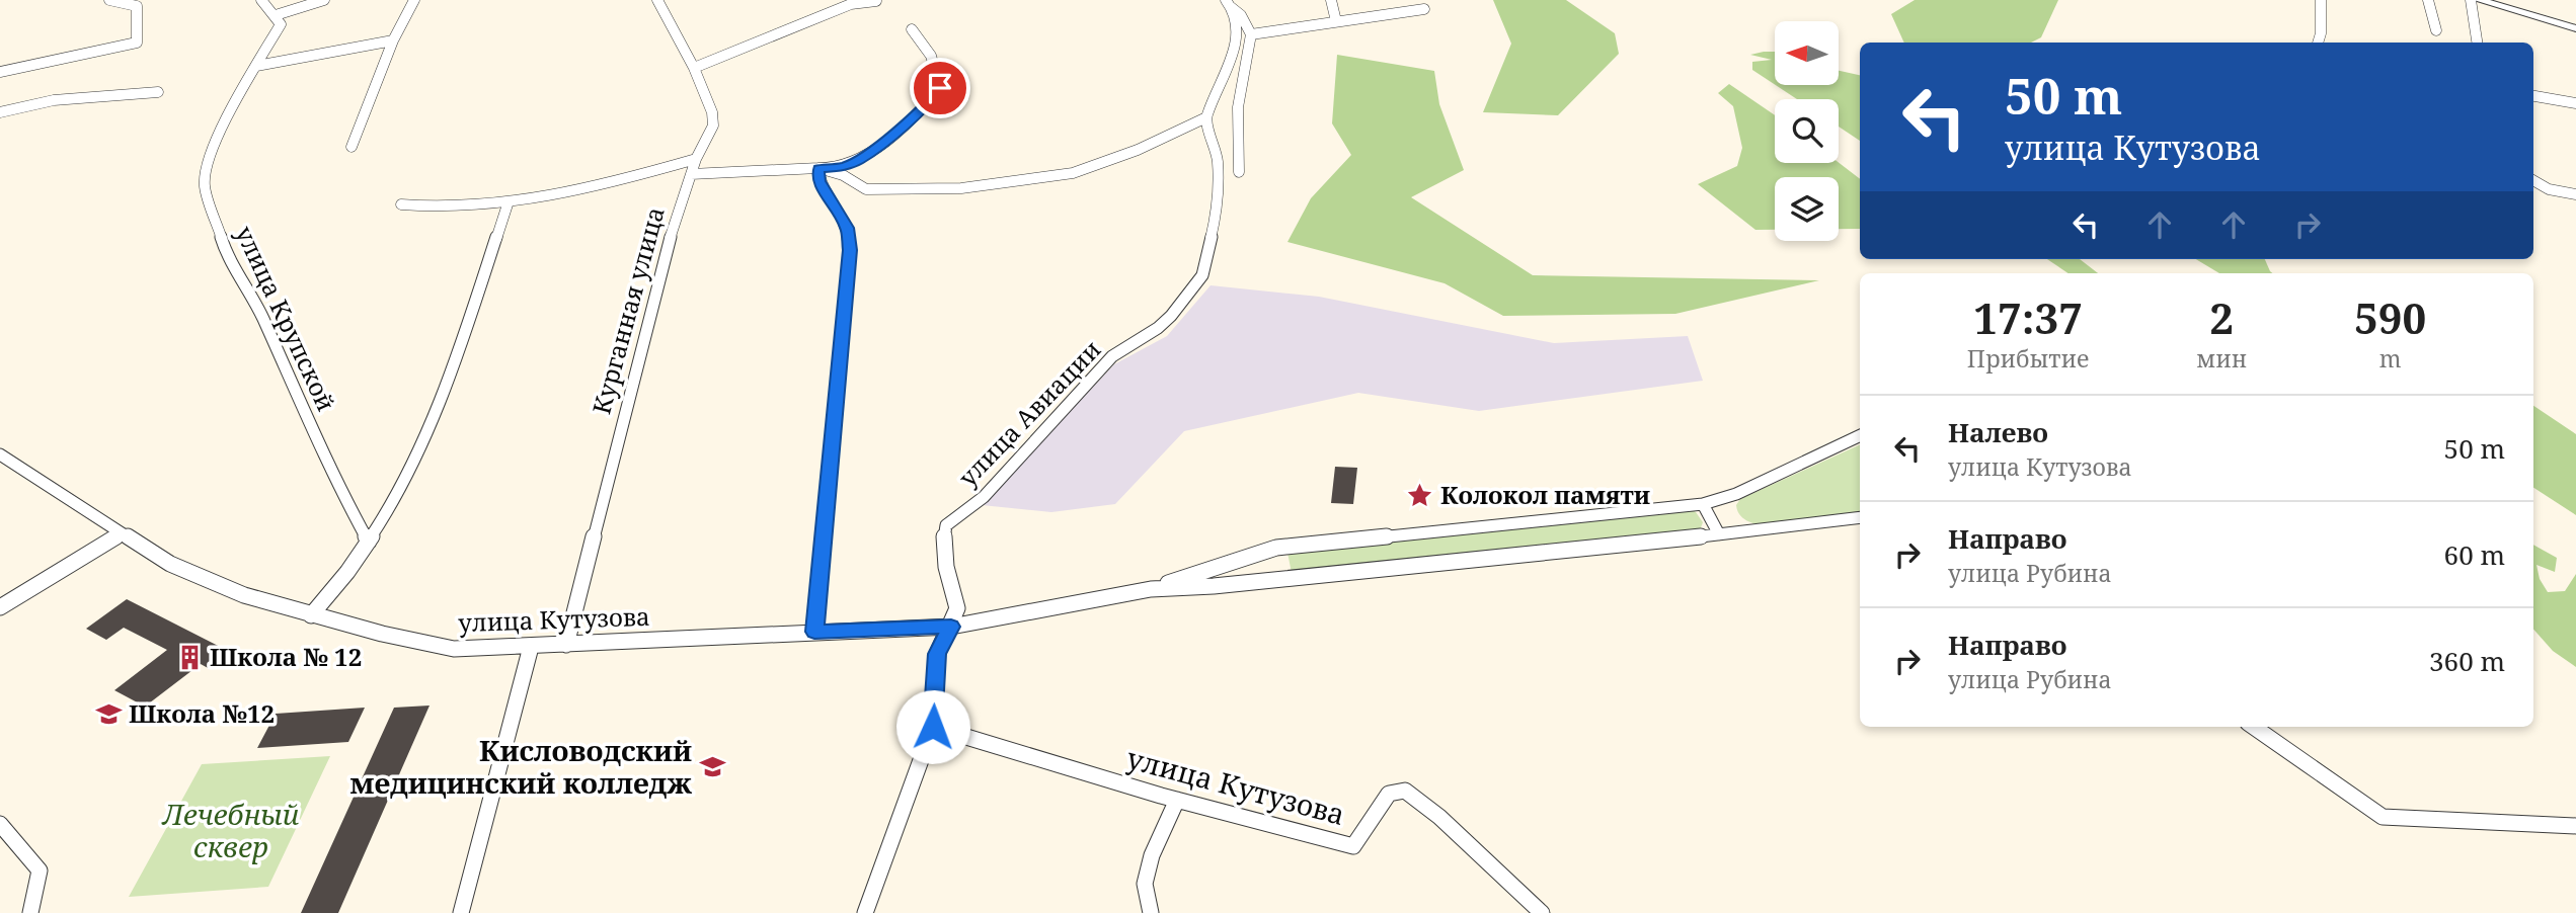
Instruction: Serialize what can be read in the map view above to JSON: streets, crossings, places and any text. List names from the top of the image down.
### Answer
{
  "streets": {
    "street": [
      "Курганная улица",
      "улица Крупской",
      "улица Авиации",
      "улица Кутузова"
    ]
  },
  "crossings": [
    ["Курганная улица", "улица Кутузова"],
    ["улица Авиации", "улица Кутузова"]
  ],
  "parks": ["Лечебный сквер"],
  "places": {
    "place": ["Колокол памяти"],
    "building": ["Школа № 12"],
    "school or university": ["Школа №12", "Кисловодский медицинский колледж"]
  },
  "north": "left",
  "page": {
    "turn": ["50 m", "улица Кутузова"],
    "eta": [
      "17:37",
      "Прибытие",
      "2",
      "мин",
      "590",
      "m"
    ],
    "list": [
      {
        "name": "Налево",
        "note": "улица Кутузова",
        "value": "50 m"
      },
      {
        "name": "Направо",
        "note": "улица Рубина",
        "value": "60 m"
      },
      {
        "name": "Направо",
        "note": "улица Рубина",
        "value": "360 m"
      }
    ]
  }
}
